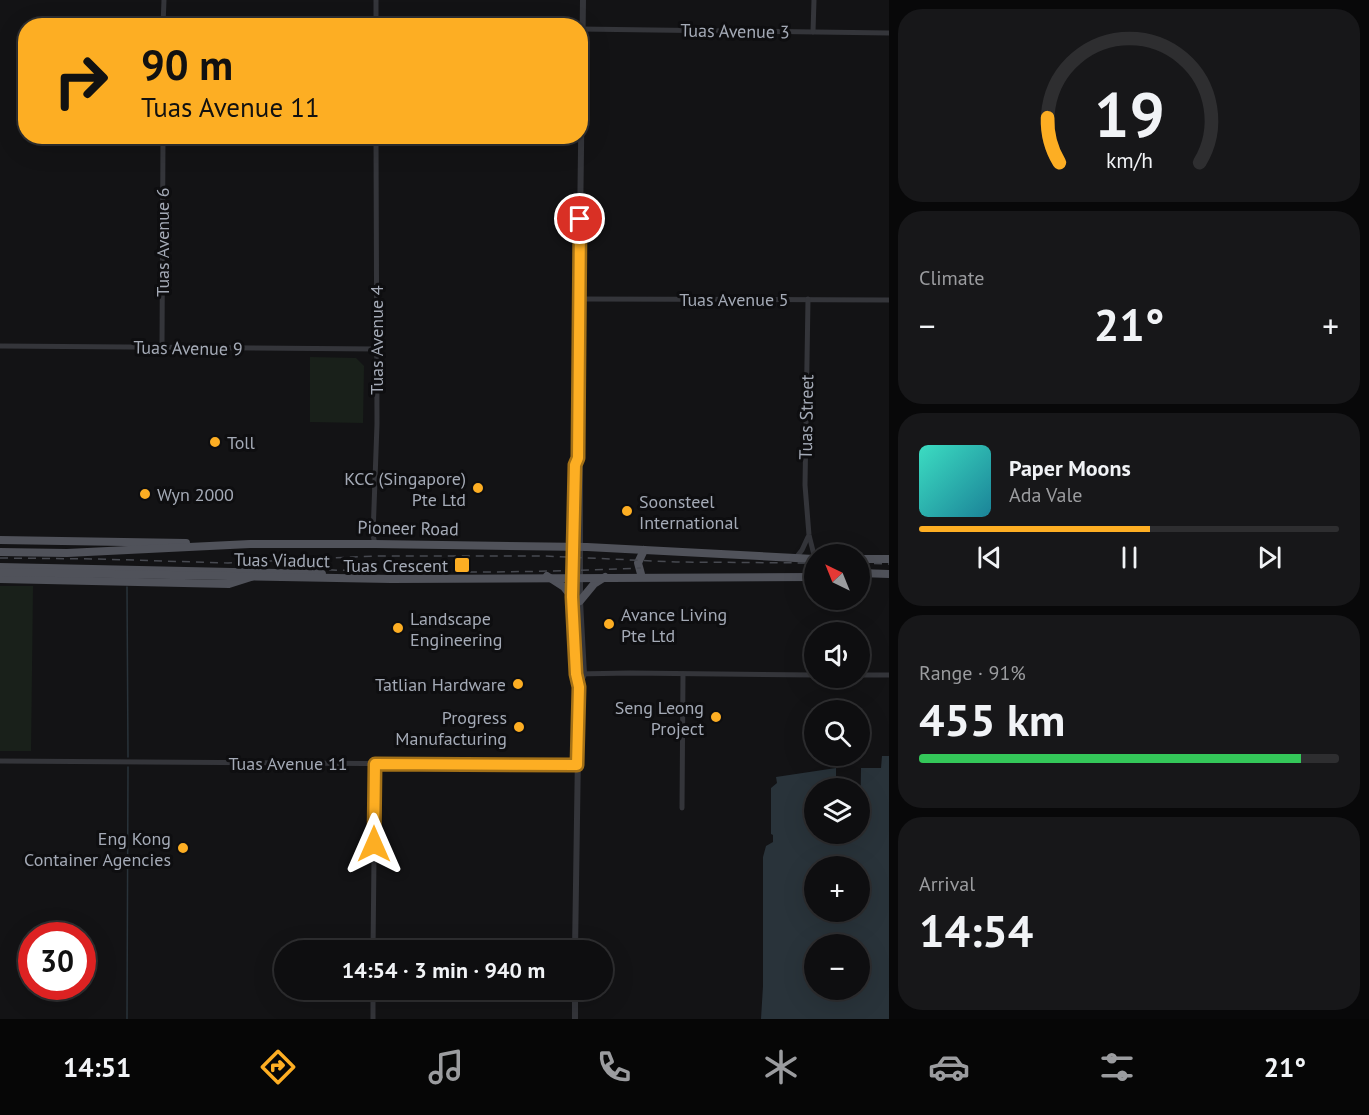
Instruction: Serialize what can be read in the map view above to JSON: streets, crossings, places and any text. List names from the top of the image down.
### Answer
{
  "streets": {
    "main road": ["Pioneer Road", "Tuas Viaduct"],
    "street": [
      "Tuas Avenue 3",
      "Tuas Avenue 6",
      "Tuas Avenue 5",
      "Tuas Avenue 4",
      "Tuas Avenue 9",
      "Tuas Street",
      "Tuas Avenue 11"
    ]
  },
  "crossings": [
    ["Tuas Avenue 6", "Tuas Avenue 9"],
    ["Tuas Avenue 5", "Tuas Street"],
    ["Tuas Avenue 4", "Tuas Avenue 9"],
    ["Tuas Avenue 4", "Pioneer Road"]
  ],
  "places": {
    "other": [
      "Toll",
      "KCC (Singapore) Pte Ltd",
      "Wyn 2000",
      "Soonsteel International",
      "Avance Living Pte Ltd",
      "Landscape Engineering",
      "Tatlian Hardware",
      "Seng Leong Project",
      "Progress Manufacturing",
      "Eng Kong Container Agencies"
    ],
    "transit": ["Tuas Crescent"]
  },
  "north": "top left",
  "page": {
    "turn": ["90 m", "Tuas Avenue 11"],
    "tile": [
      "Climate",
      ["Range · 91%", "455 km"],
      ["Arrival", "14:54"]
    ],
    "heat": ["−", "21°", "+"],
    "song": ["Paper Moons", "Ada Vale"],
    "map_buttons": ["+", "−"],
    "limit": "30",
    "trip": "14:54 · 3 min · 940 m",
    "tabs": ["14:51", "21°"],
    "gauge": ["19", "km/h"]
  }
}
